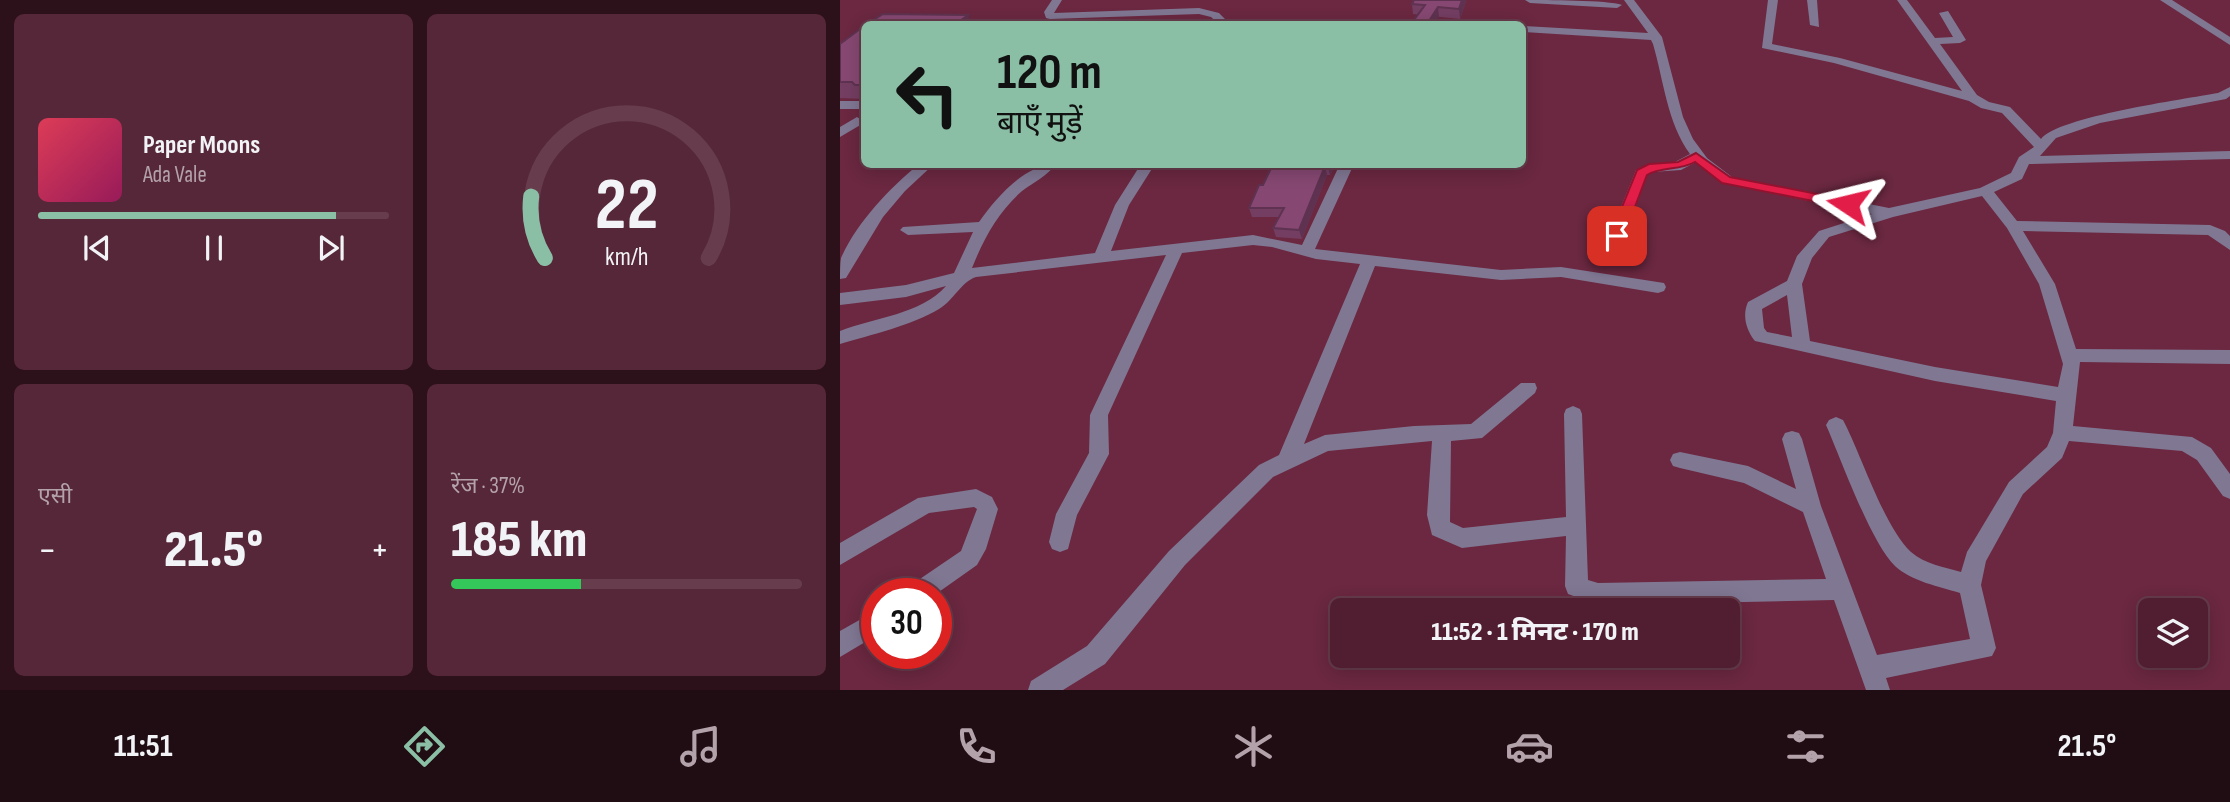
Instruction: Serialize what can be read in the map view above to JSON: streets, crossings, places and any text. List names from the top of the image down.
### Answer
{
  "page": {
    "turn": ["120 m", "बाएँ मुड़ें"],
    "song": ["Paper Moons", "Ada Vale"],
    "tile": [
      "एसी",
      ["रेंज · 37%", "185 km"]
    ],
    "heat": ["−", "21.5°", "+"],
    "limit": "30",
    "trip": "11:52 · 1 मिनट · 170 m",
    "tabs": ["11:51", "21.5°"],
    "gauge": ["22", "km/h"]
  }
}
